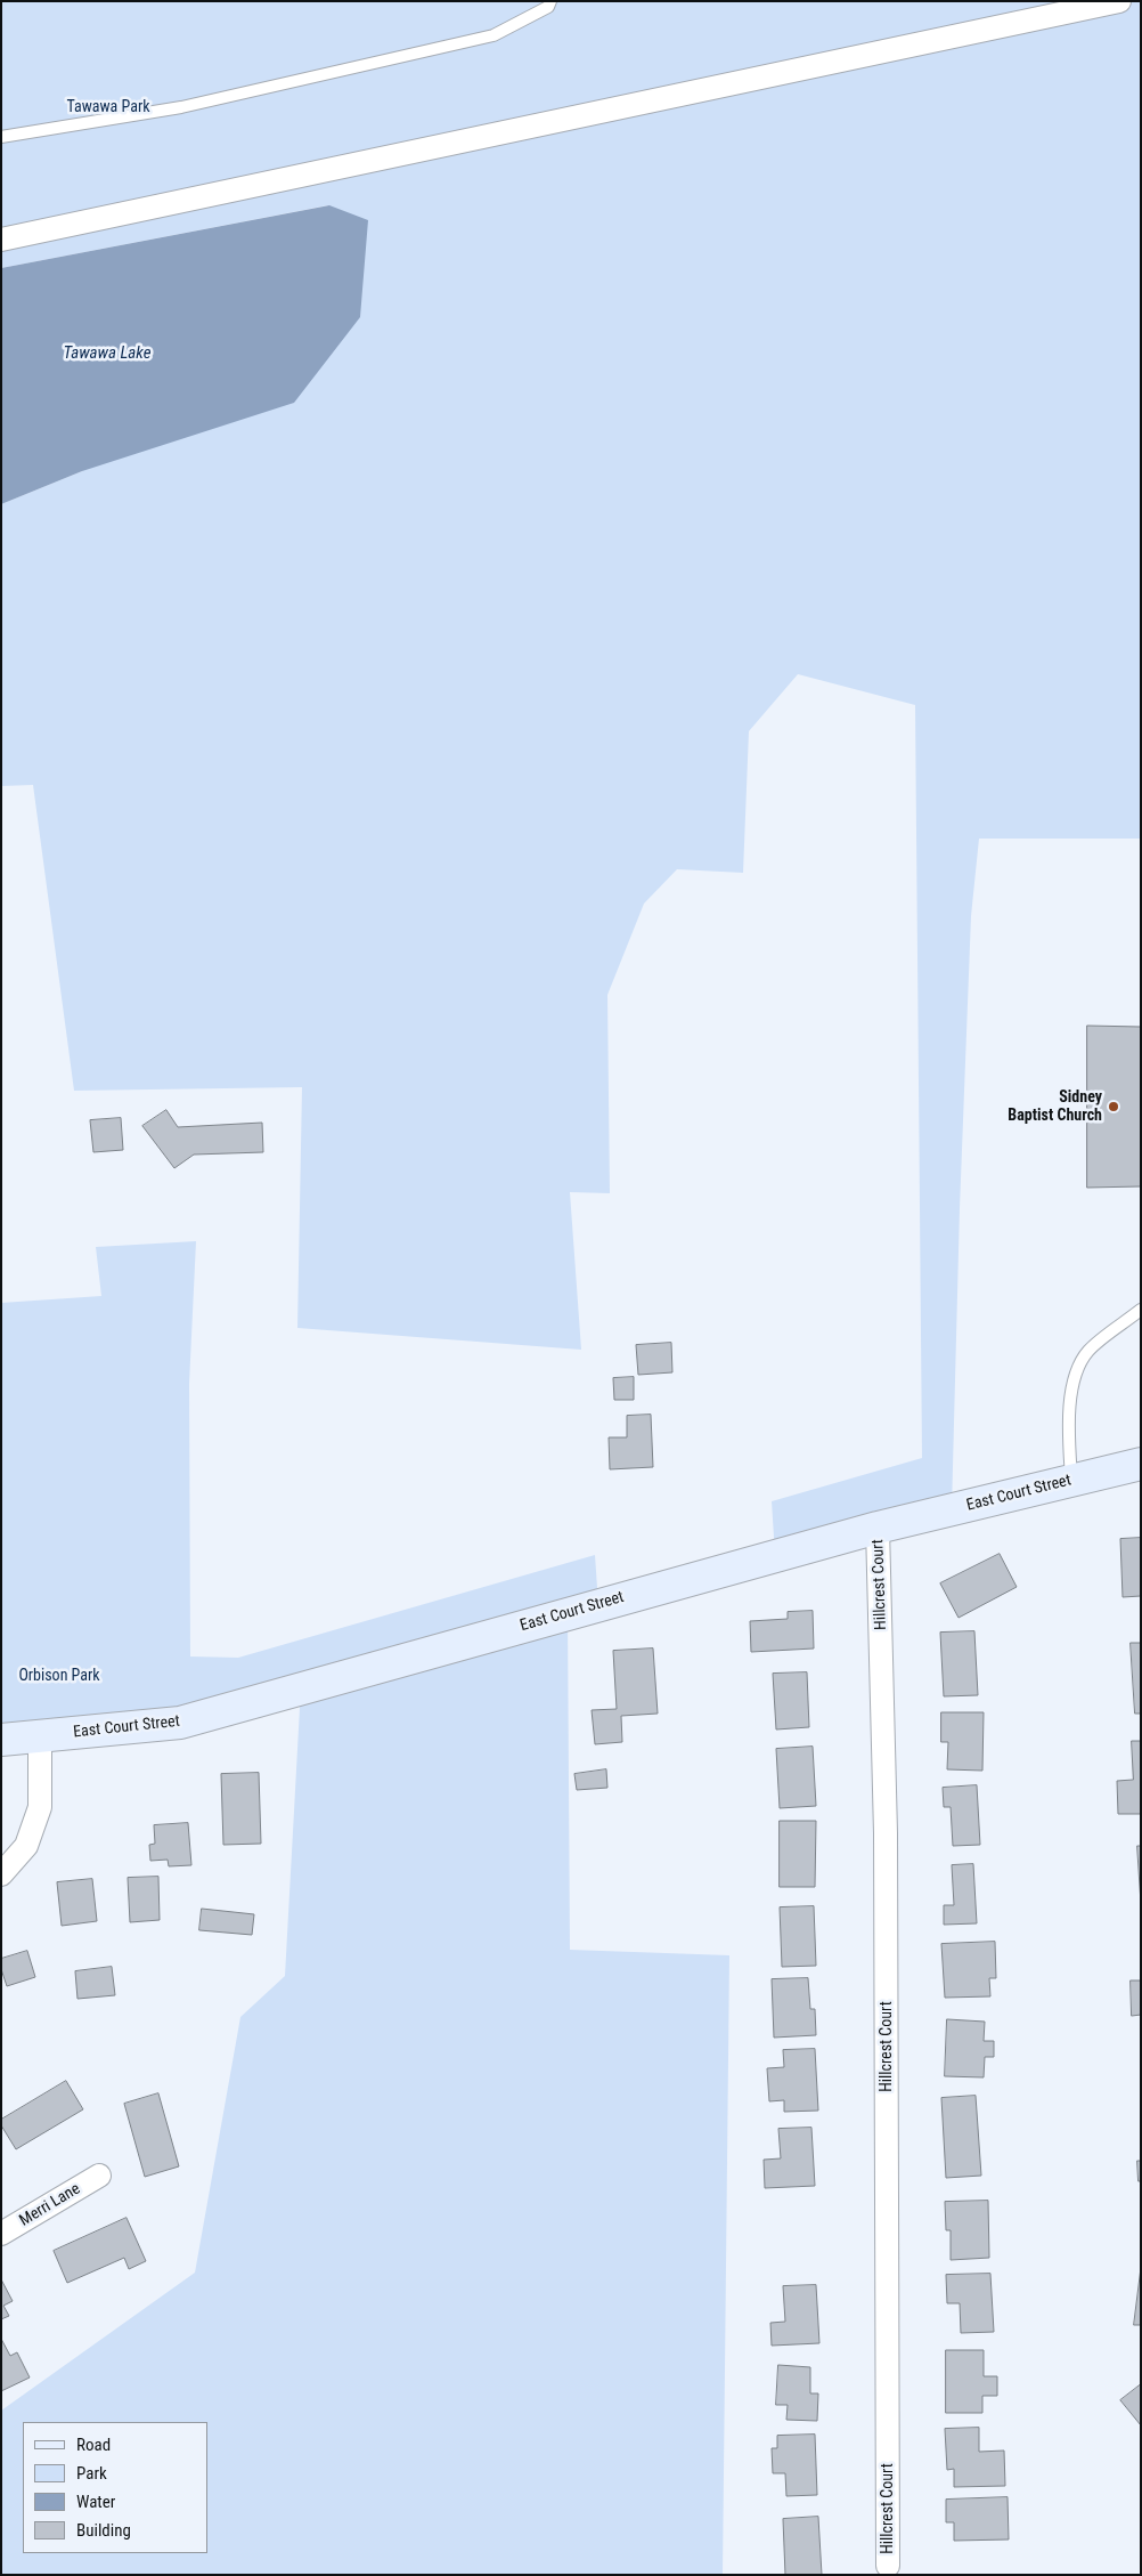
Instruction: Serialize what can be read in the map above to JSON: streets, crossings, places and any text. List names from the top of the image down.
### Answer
{
  "streets": {
    "main road": ["East Court Street"],
    "street": ["Hillcrest Court", "Merri Lane"]
  },
  "crossings": [
    ["East Court Street", "Hillcrest Court"]
  ],
  "water": ["Tawawa Lake"],
  "parks": ["Tawawa Park", "Orbison Park"],
  "places": ["Sidney Baptist Church"],
  "legend": [
    "Road",
    "Park",
    "Water",
    "Building"
  ]
}
